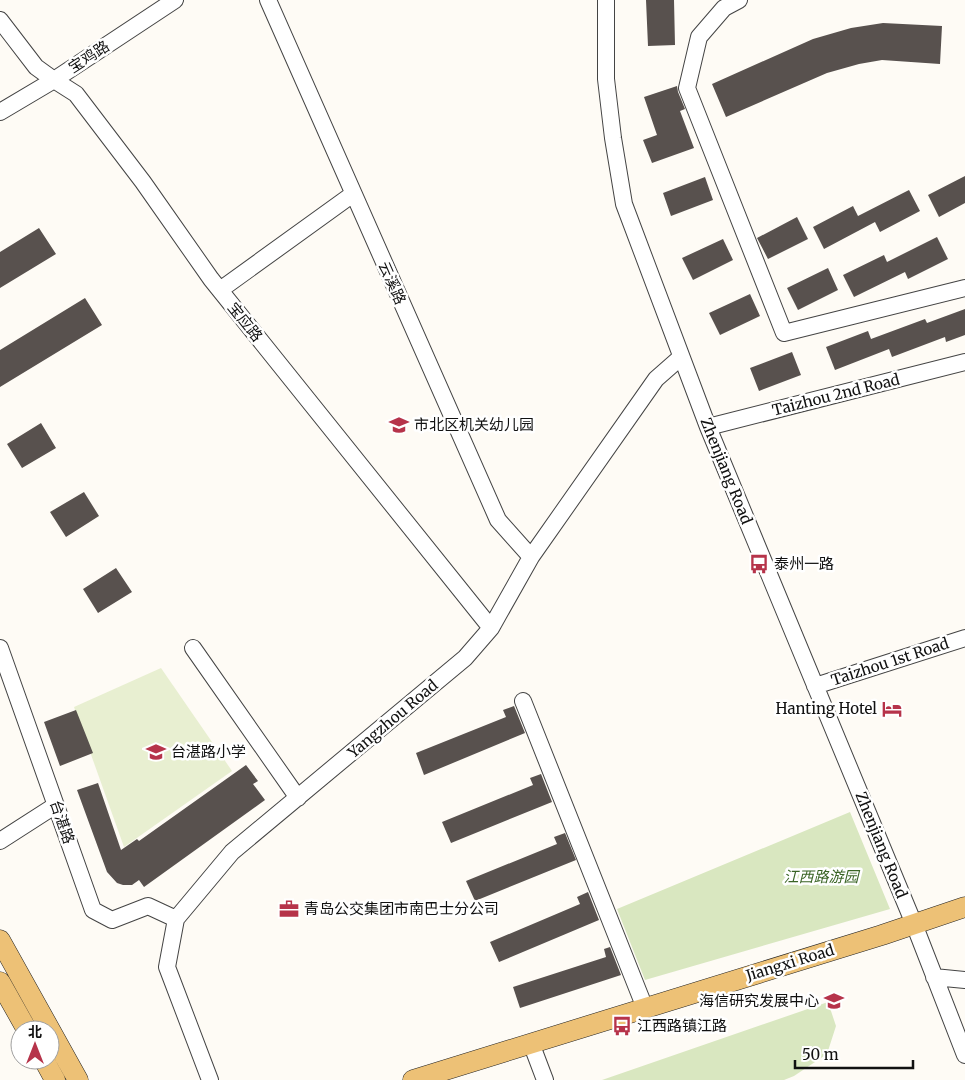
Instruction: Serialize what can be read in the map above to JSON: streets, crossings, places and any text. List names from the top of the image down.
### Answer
{
  "streets": {
    "main road": ["Jiangxi Road"],
    "street": [
      "宝鸡路",
      "云溪路",
      "宝应路",
      "Taizhou 2nd Road",
      "Zhenjiang Road",
      "Taizhou 1st Road",
      "Yangzhou Road",
      "台湛路"
    ]
  },
  "crossings": [
    ["宝鸡路", "宝应路"],
    ["云溪路", "Yangzhou Road"],
    ["宝应路", "Yangzhou Road"],
    ["Taizhou 2nd Road", "Zhenjiang Road"],
    ["Zhenjiang Road", "Taizhou 1st Road"],
    ["Zhenjiang Road", "Yangzhou Road"],
    ["Zhenjiang Road", "Jiangxi Road"],
    ["Yangzhou Road", "台湛路"]
  ],
  "parks": ["江西路游园"],
  "places": {
    "school or university": ["市北区机关幼儿园", "台湛路小学", "海信研究发展中心"],
    "bus stop": ["泰州一路", "江西路镇江路"],
    "hotel": ["Hanting Hotel"],
    "office": ["青岛公交集团市南巴士分公司"]
  },
  "scale_bar": "50 m",
  "north": "top"
}
